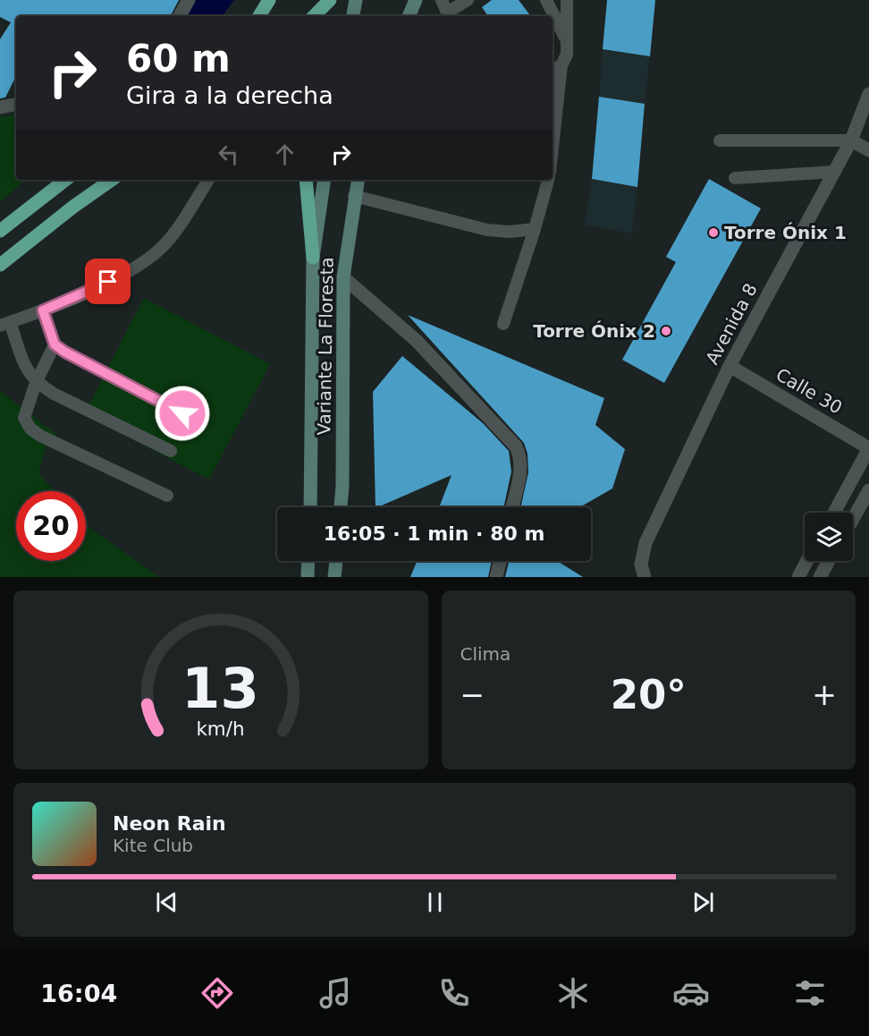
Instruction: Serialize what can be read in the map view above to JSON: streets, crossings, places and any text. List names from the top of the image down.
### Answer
{
  "streets": {
    "main road": ["Variante La Floresta"],
    "street": ["Avenida 8", "Calle 30"]
  },
  "crossings": [
    ["Avenida 8", "Calle 30"]
  ],
  "places": ["Torre Ónix 1", "Torre Ónix 2"],
  "page": {
    "turn": ["60 m", "Gira a la derecha"],
    "limit": "20",
    "trip": "16:05 · 1 min · 80 m",
    "tile": "Clima",
    "heat": ["−", "20°", "+"],
    "song": ["Neon Rain", "Kite Club"],
    "tabs": "16:04",
    "gauge": ["13", "km/h"]
  }
}
